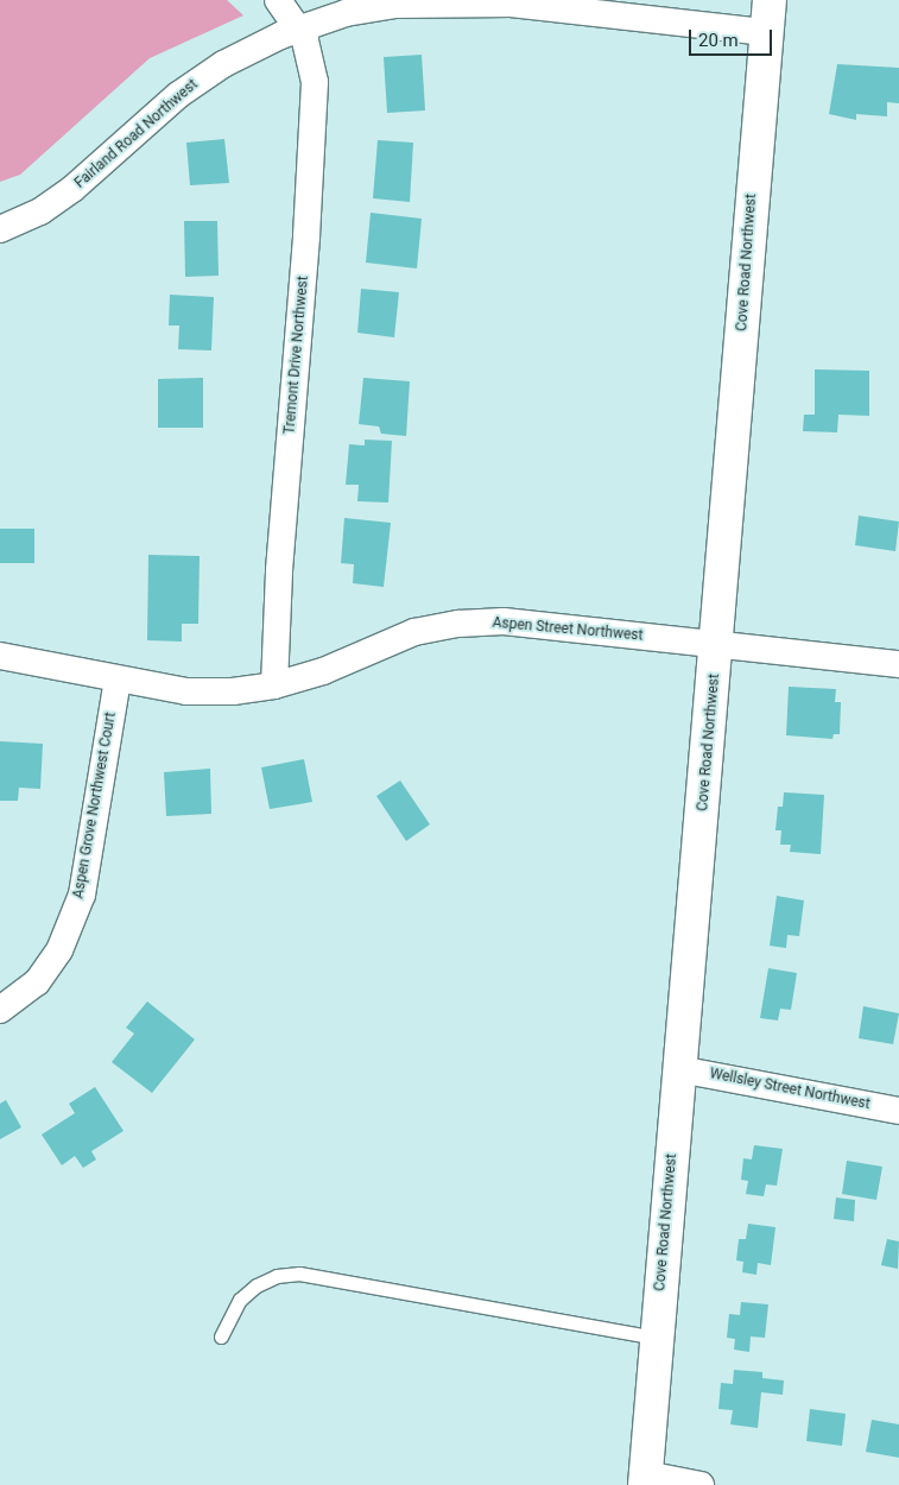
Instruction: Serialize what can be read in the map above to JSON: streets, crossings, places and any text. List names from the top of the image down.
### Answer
{
  "streets": {
    "main road": ["Cove Road Northwest"],
    "street": [
      "Fairland Road Northwest",
      "Tremont Drive Northwest",
      "Aspen Street Northwest",
      "Aspen Grove Northwest Court",
      "Wellsley Street Northwest"
    ]
  },
  "crossings": [
    ["Fairland Road Northwest", "Cove Road Northwest"],
    ["Fairland Road Northwest", "Tremont Drive Northwest"],
    ["Cove Road Northwest", "Aspen Street Northwest"],
    ["Cove Road Northwest", "Wellsley Street Northwest"],
    ["Tremont Drive Northwest", "Aspen Street Northwest"],
    ["Aspen Street Northwest", "Aspen Grove Northwest Court"]
  ],
  "scale_bar": "20 m"
}
